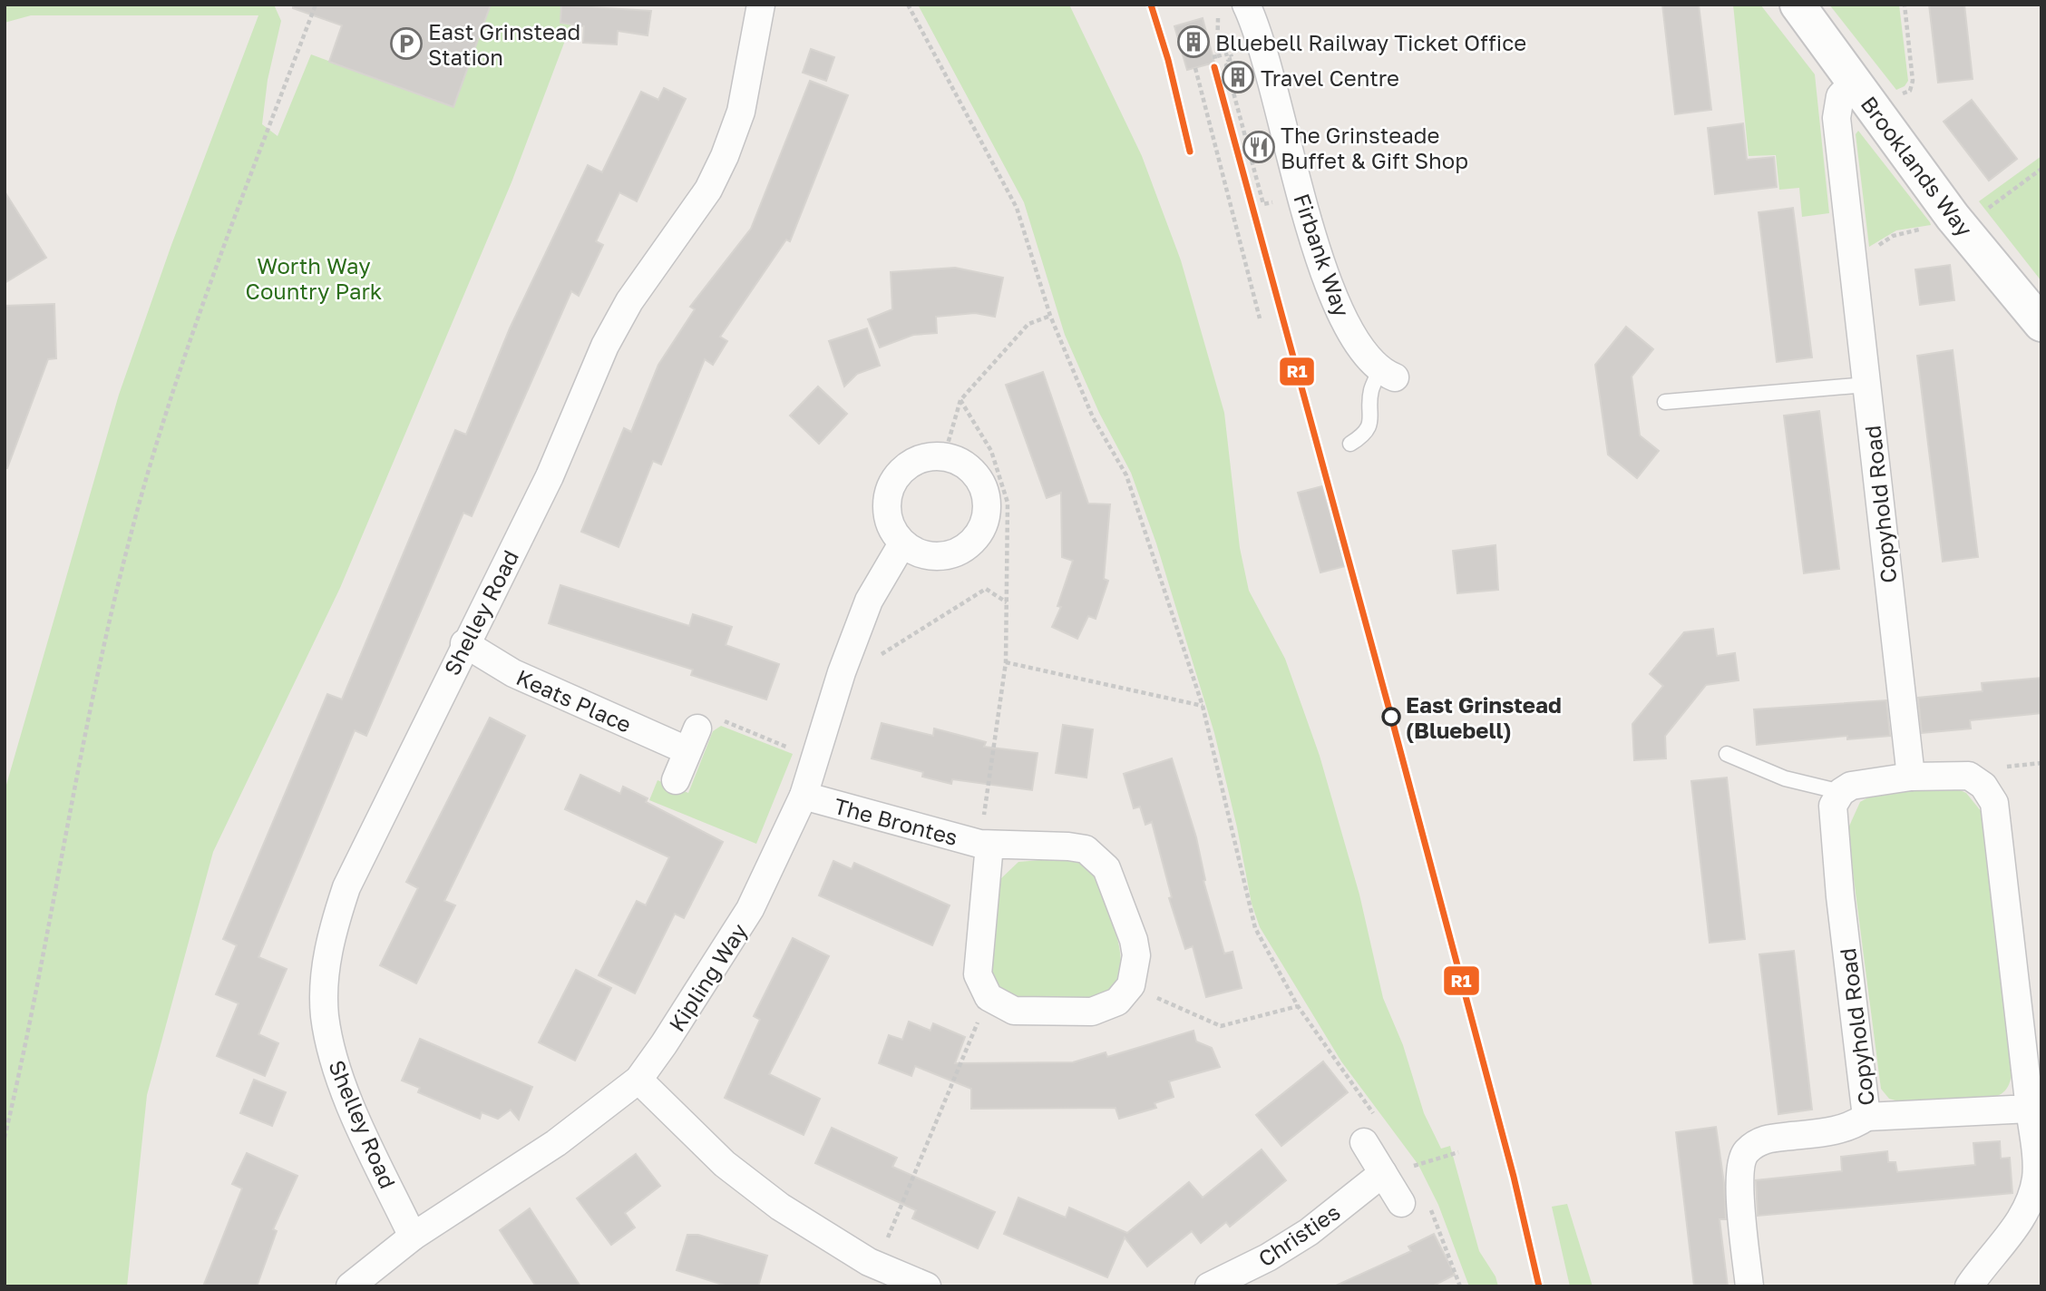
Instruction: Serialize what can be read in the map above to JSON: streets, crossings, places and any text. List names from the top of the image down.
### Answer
{
  "streets": {
    "main road": ["Brooklands Way"],
    "street": [
      "Firbank Way",
      "Copyhold Road",
      "Shelley Road",
      "Keats Place",
      "The Brontes",
      "Kipling Way",
      "Christies"
    ]
  },
  "crossings": [
    ["Brooklands Way", "Copyhold Road"],
    ["Shelley Road", "Keats Place"],
    ["Shelley Road", "Kipling Way"],
    ["The Brontes", "Kipling Way"]
  ],
  "parks": ["Worth Way Country Park"],
  "places": {
    "building": ["Bluebell Railway Ticket Office", "Travel Centre"],
    "parking": ["East Grinstead Station"],
    "restaurant": ["The Grinsteade Buffet & Gift Shop"],
    "other": ["East Grinstead (Bluebell)"]
  },
  "lines": ["transit line R1"]
}
